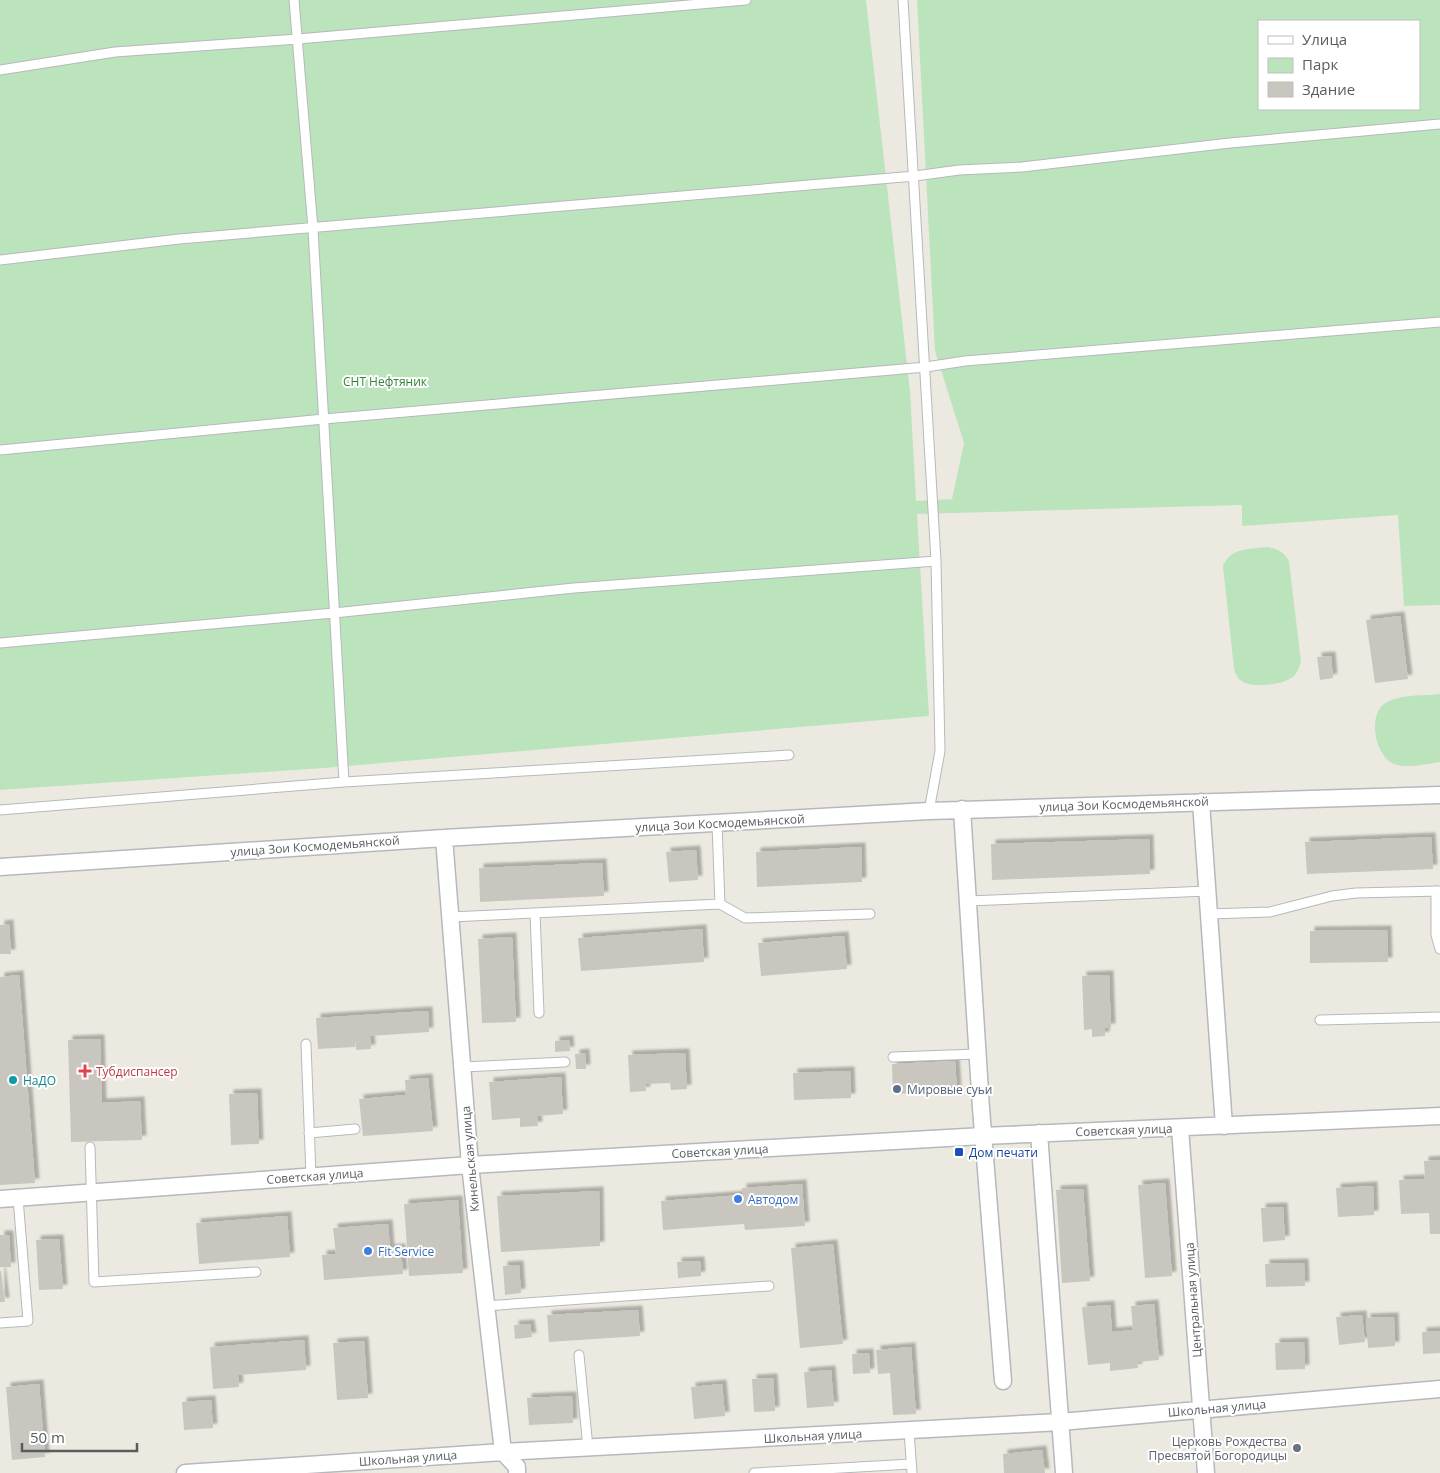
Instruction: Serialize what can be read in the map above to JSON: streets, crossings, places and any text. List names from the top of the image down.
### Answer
{
  "streets": {
    "street": [
      "улица Зои Космодемьянской",
      "Советская улица",
      "Кинельская улица",
      "Центральная улица",
      "Школьная улица"
    ]
  },
  "crossings": [
    ["улица Зои Космодемьянской", "Кинельская улица"],
    ["Советская улица", "Кинельская улица"],
    ["Советская улица", "Центральная улица"],
    ["Кинельская улица", "Школьная улица"],
    ["Центральная улица", "Школьная улица"]
  ],
  "parks": ["СНТ Нефтяник"],
  "places": {
    "health": ["Тубдиспансер"],
    "other": [
      "НаДО",
      "Мировые суьи",
      "Автодом",
      "Fit Service",
      "Церковь Рождества Пресвятой Богородицы"
    ],
    "transit": ["Дом печати"]
  },
  "legend": ["Улица", "Парк", "Здание"],
  "scale_bar": "50 m"
}
